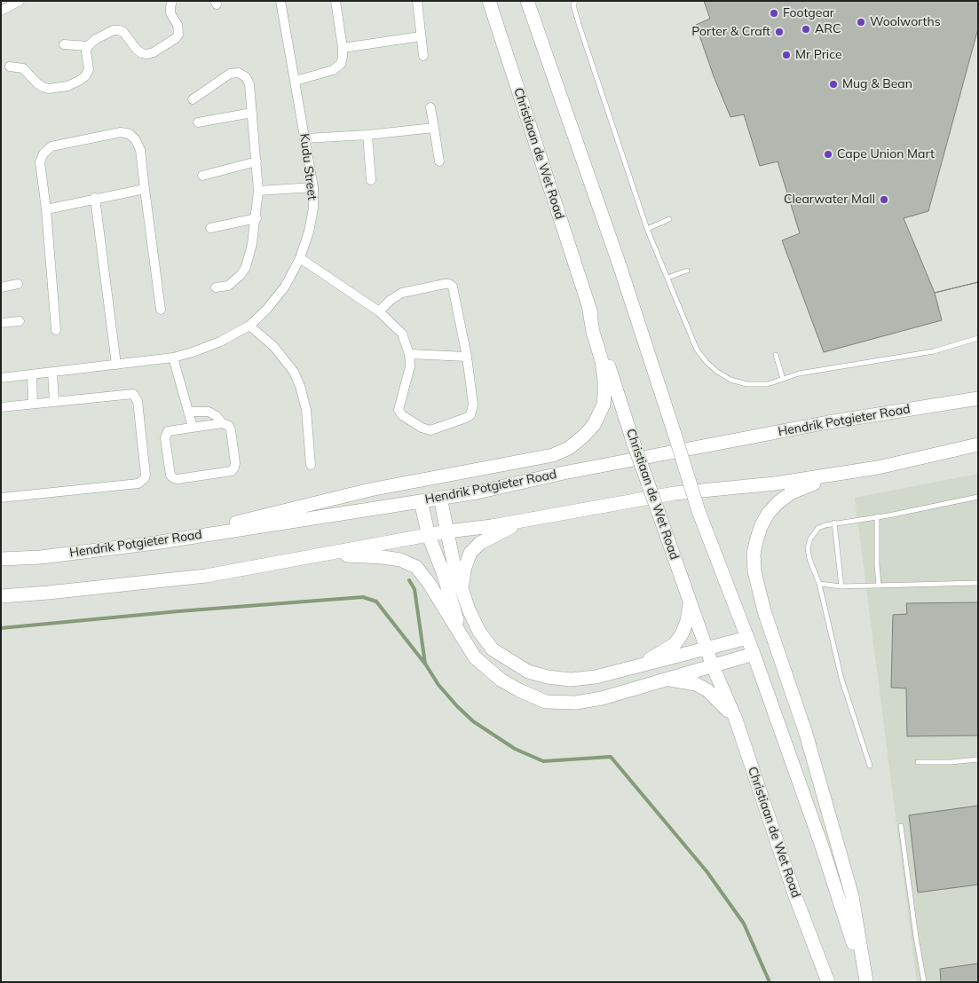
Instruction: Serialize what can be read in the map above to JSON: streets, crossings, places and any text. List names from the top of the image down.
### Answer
{
  "streets": {
    "main road": ["Christiaan de Wet Road", "Hendrik Potgieter Road"],
    "street": ["Kudu Street"]
  },
  "places": [
    "Footgear",
    "Woolworths",
    "ARC",
    "Porter & Craft",
    "Mr Price",
    "Mug & Bean",
    "Cape Union Mart",
    "Clearwater Mall"
  ]
}
